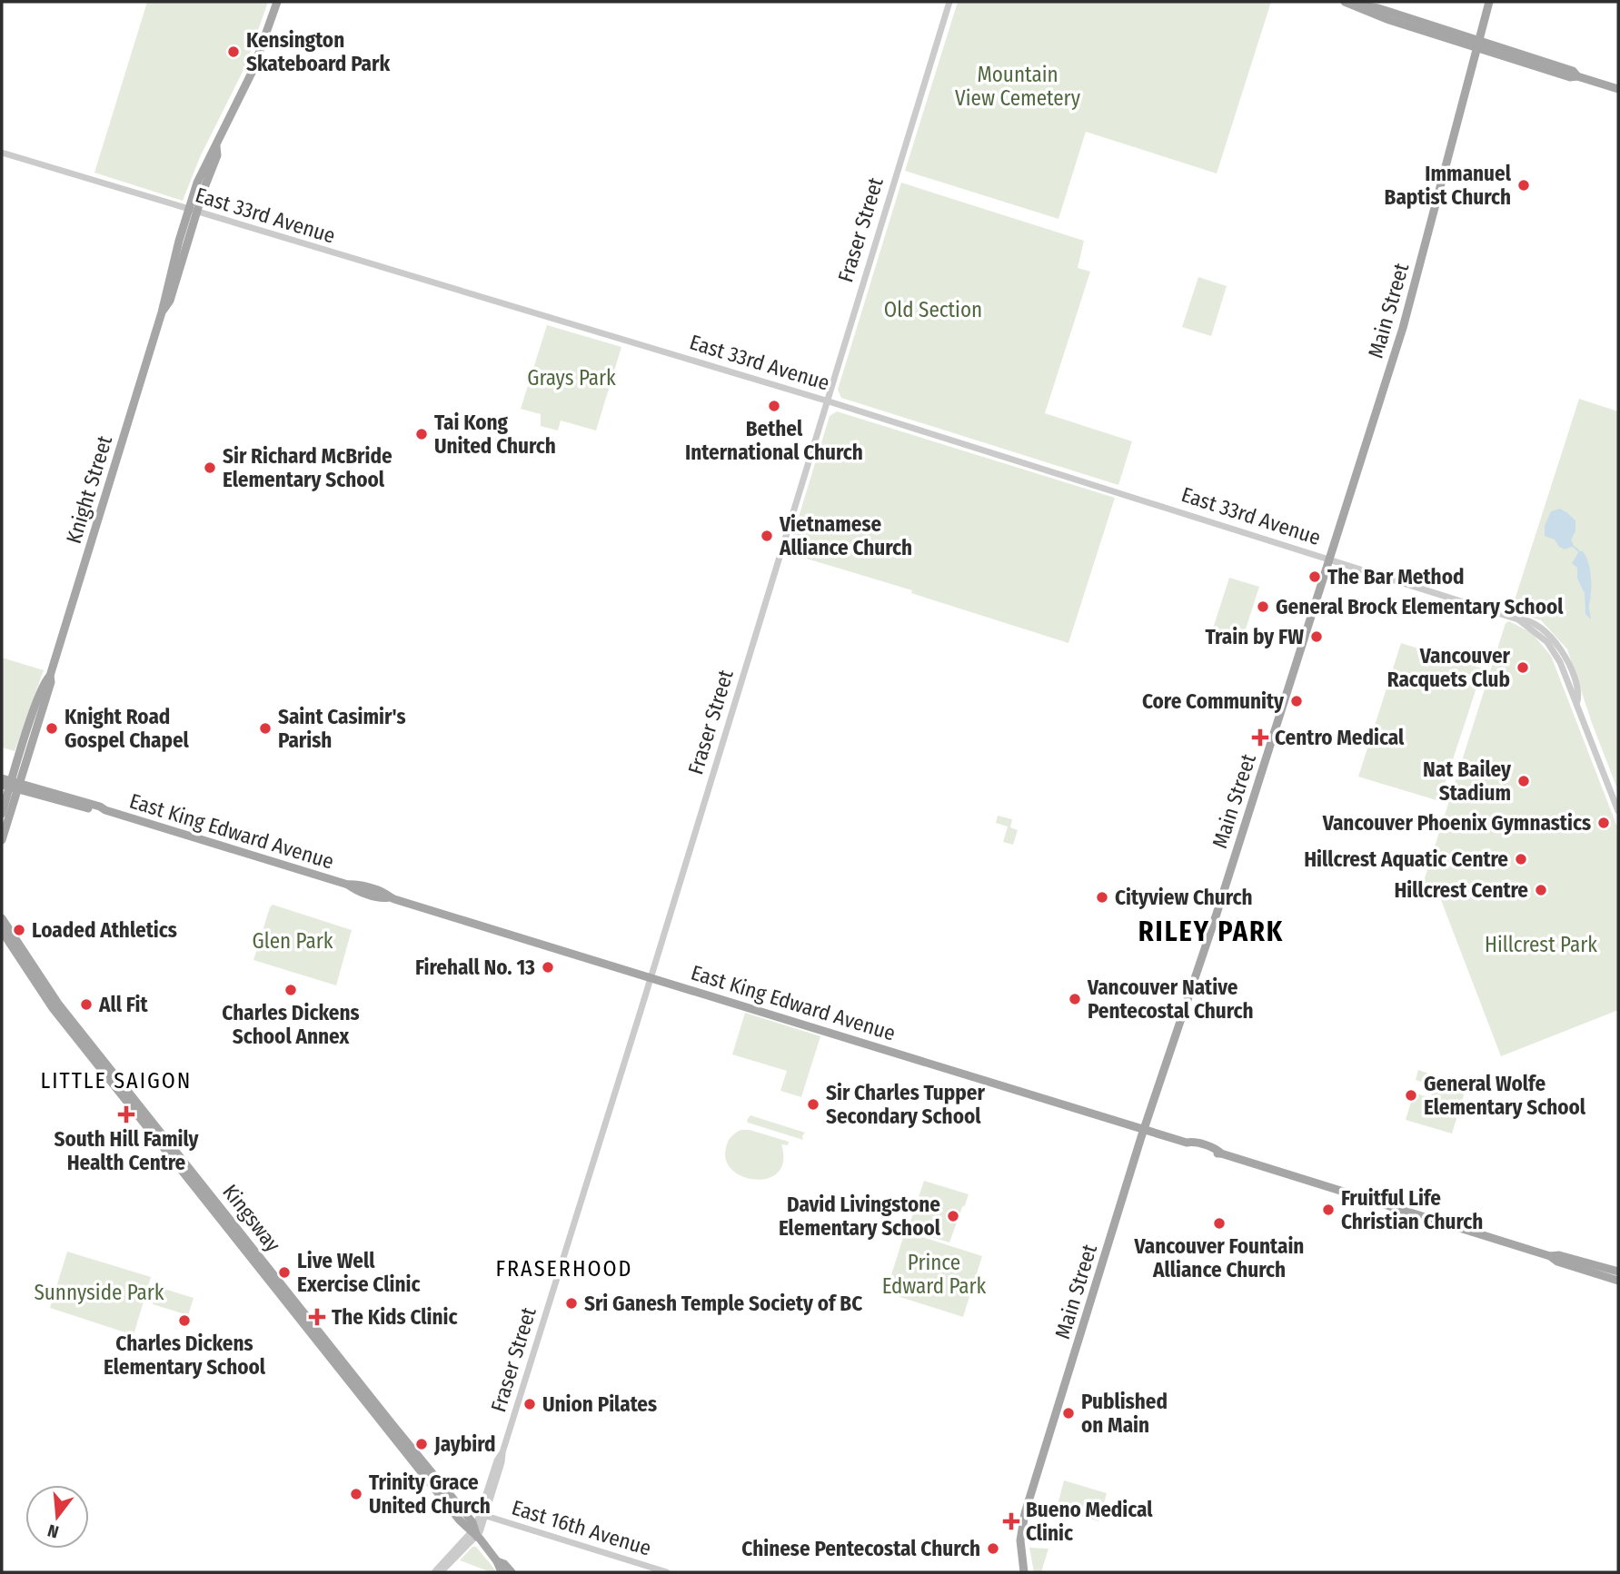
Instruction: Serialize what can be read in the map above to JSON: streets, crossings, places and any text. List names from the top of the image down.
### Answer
{
  "streets": {
    "main road": [
      "Main Street",
      "Knight Street",
      "East King Edward Avenue",
      "Kingsway"
    ],
    "street": ["East 33rd Avenue", "Fraser Street", "East 16th Avenue"]
  },
  "crossings": [
    ["East 33rd Avenue", "Fraser Street"],
    ["East 33rd Avenue", "Main Street"],
    ["East 33rd Avenue", "Knight Street"],
    ["Fraser Street", "East King Edward Avenue"],
    ["Fraser Street", "Kingsway"],
    ["Fraser Street", "East 16th Avenue"],
    ["Main Street", "East King Edward Avenue"],
    ["Knight Street", "East King Edward Avenue"]
  ],
  "districts": ["RILEY PARK", "LITTLE SAIGON", "FRASERHOOD"],
  "parks": [
    "Mountain View Cemetery",
    "Old Section",
    "Grays Park",
    "Glen Park",
    "Hillcrest Park",
    "Prince Edward Park",
    "Sunnyside Park"
  ],
  "places": {
    "other": [
      "Kensington Skateboard Park",
      "Immanuel Baptist Church",
      "Bethel International Church",
      "Tai Kong United Church",
      "Sir Richard McBride Elementary School",
      "Vietnamese Alliance Church",
      "The Bar Method",
      "General Brock Elementary School",
      "Train by FW",
      "Vancouver Racquets Club",
      "Core Community",
      "Knight Road Gospel Chapel",
      "Saint Casimir's Parish",
      "Nat Bailey Stadium",
      "Vancouver Phoenix Gymnastics",
      "Hillcrest Aquatic Centre",
      "Hillcrest Centre",
      "Cityview Church",
      "Loaded Athletics",
      "Firehall No. 13",
      "Charles Dickens School Annex",
      "Vancouver Native Pentecostal Church",
      "All Fit",
      "General Wolfe Elementary School",
      "Sir Charles Tupper Secondary School",
      "Fruitful Life Christian Church",
      "David Livingstone Elementary School",
      "Vancouver Fountain Alliance Church",
      "Live Well Exercise Clinic",
      "Sri Ganesh Temple Society of BC",
      "Charles Dickens Elementary School",
      "Union Pilates",
      "Published on Main",
      "Jaybird",
      "Trinity Grace United Church",
      "Chinese Pentecostal Church"
    ],
    "health": [
      "Centro Medical",
      "South Hill Family Health Centre",
      "The Kids Clinic",
      "Bueno Medical Clinic"
    ]
  },
  "north": "bottom"
}
